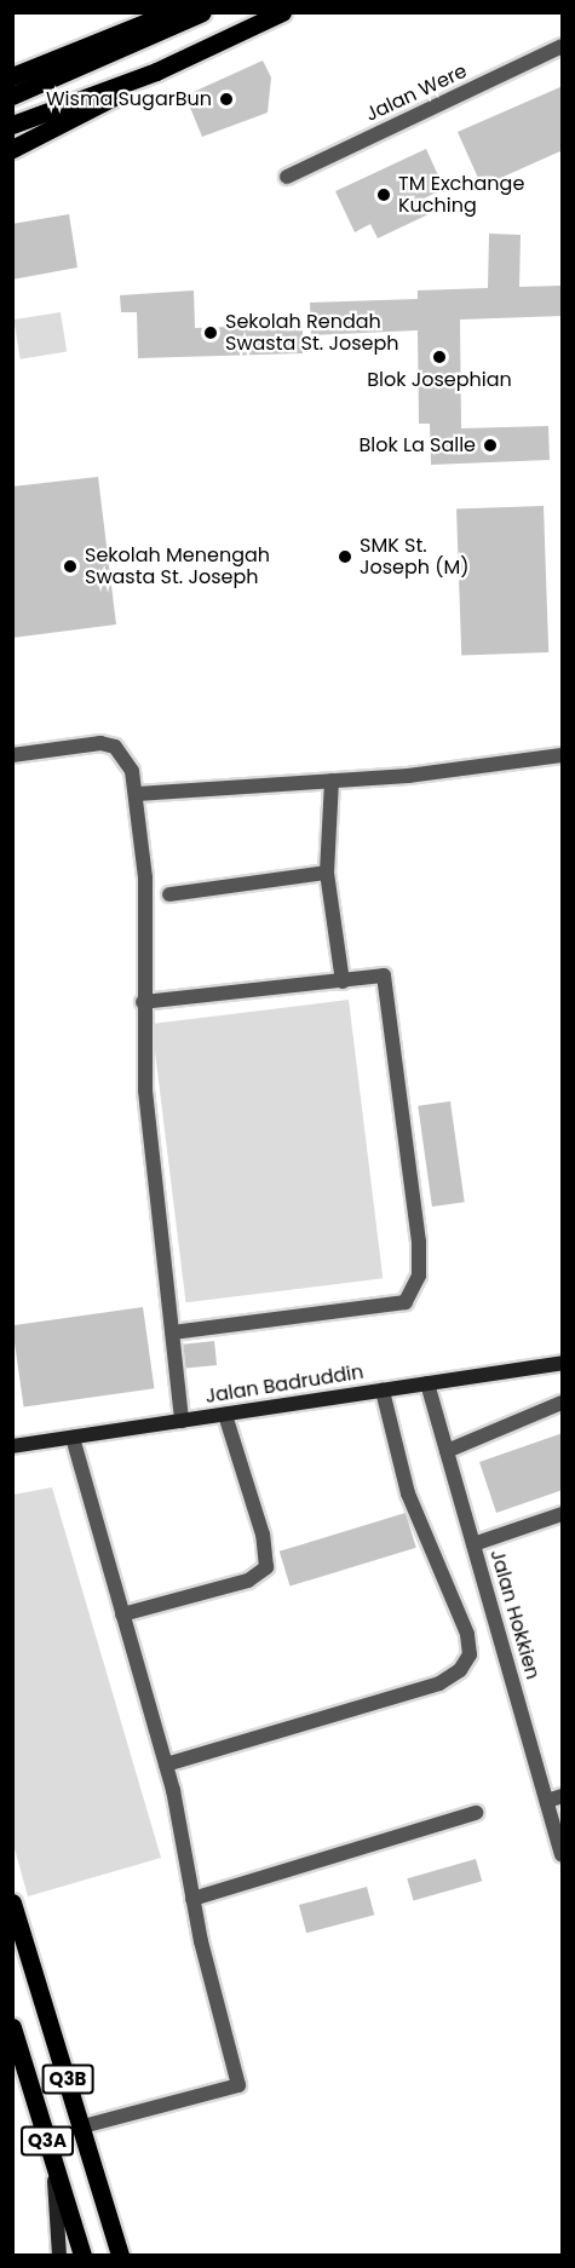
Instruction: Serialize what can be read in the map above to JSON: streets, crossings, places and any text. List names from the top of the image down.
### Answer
{
  "streets": {
    "main road": ["Jalan Badruddin", "Q3B", "Q3A"],
    "street": ["Jalan Were", "Jalan Hokkien"]
  },
  "crossings": [
    ["Jalan Badruddin", "Jalan Hokkien"]
  ],
  "places": [
    "Wisma SugarBun",
    "TM Exchange Kuching",
    "Sekolah Rendah Swasta St. Joseph",
    "Blok Josephian",
    "Blok La Salle",
    "SMK St. Joseph (M)",
    "Sekolah Menengah Swasta St. Joseph"
  ]
}
